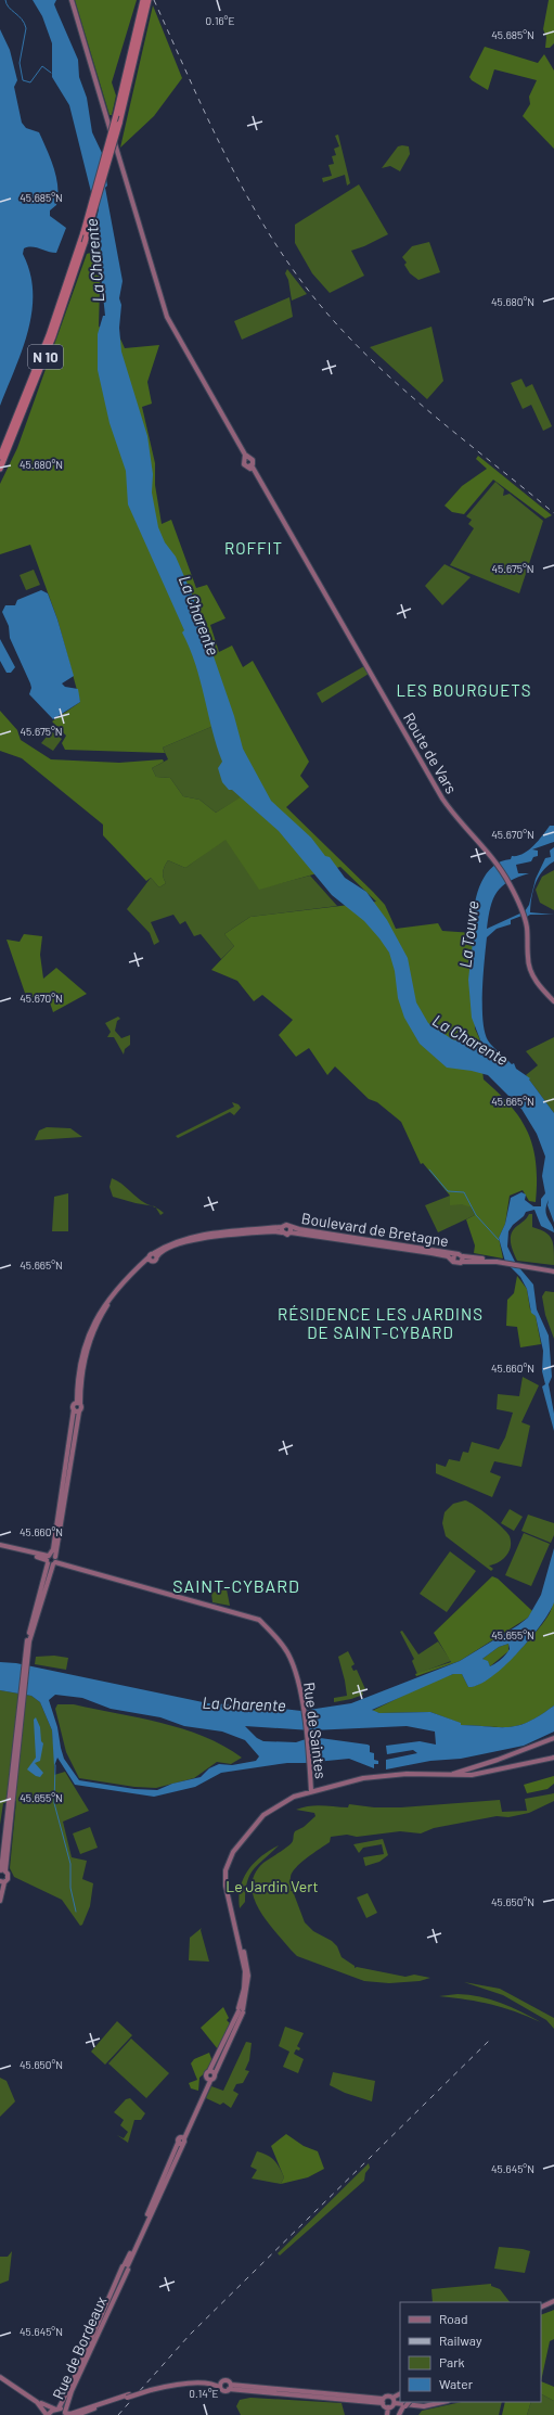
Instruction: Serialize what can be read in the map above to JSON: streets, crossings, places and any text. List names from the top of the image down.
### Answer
{
  "streets": {
    "highway": ["N 10"],
    "main road": [
      "Route de Vars",
      "Boulevard de Bretagne",
      "Rue de Saintes",
      "Rue de Bordeaux"
    ]
  },
  "crossings": [
    ["Boulevard de Bretagne", "Rue de Saintes"]
  ],
  "districts": [
    "ROFFIT",
    "LES BOURGUETS",
    "RÉSIDENCE LES JARDINS DE SAINT-CYBARD",
    "SAINT-CYBARD"
  ],
  "water": ["La Charente", "La Touvre"],
  "parks": ["Le Jardin Vert"],
  "legend": [
    "Road",
    "Railway",
    "Park",
    "Water"
  ],
  "coordinates": [
    "0.16°E",
    "45.685°N",
    "45.680°N",
    "45.675°N",
    "45.670°N",
    "45.665°N",
    "45.660°N",
    "45.655°N",
    "45.650°N",
    "45.645°N",
    "0.14°E"
  ]
}
